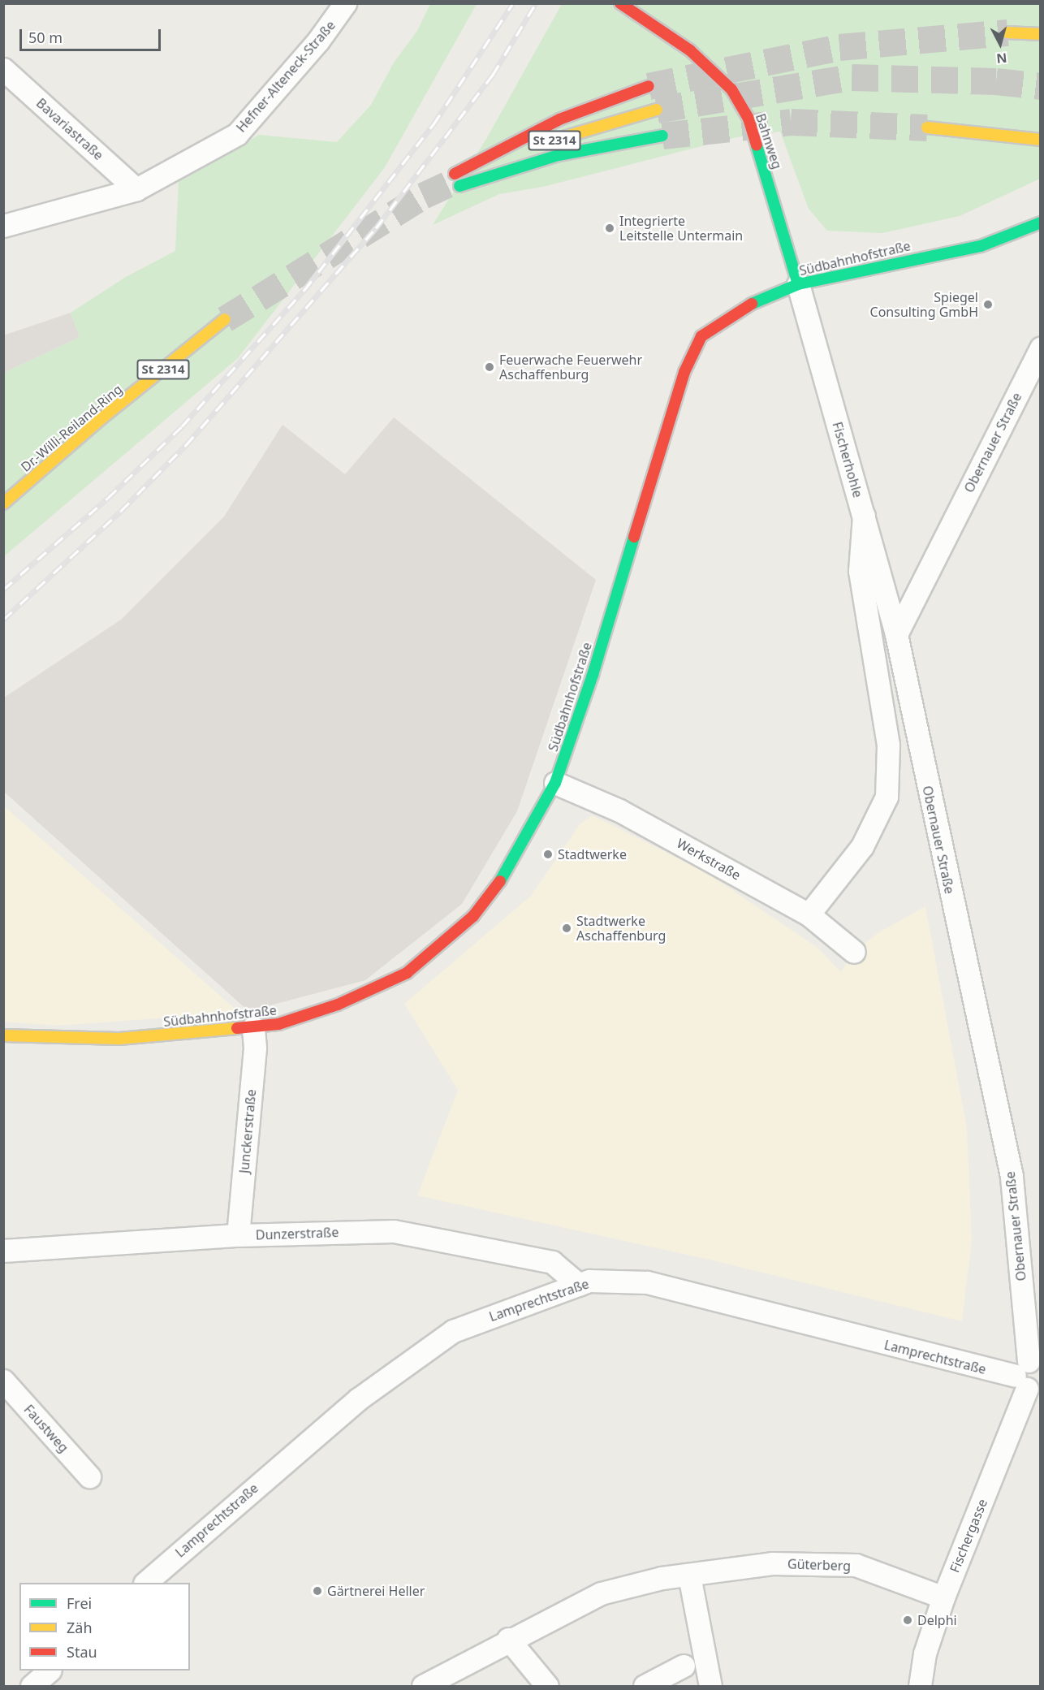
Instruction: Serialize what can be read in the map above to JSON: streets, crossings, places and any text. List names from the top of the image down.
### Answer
{
  "streets": {
    "main road": [
      "St 2314",
      "Bahnweg",
      "Südbahnhofstraße",
      "Dr.-Willi-Reiland-Ring"
    ],
    "street": [
      "Hefner-Alteneck-Straße",
      "Bavariastraße",
      "Obernauer Straße",
      "Fischerhohle",
      "Werkstraße",
      "Junckerstraße",
      "Dunzerstraße",
      "Lamprechtstraße",
      "Faustweg",
      "Fischergasse",
      "Güterberg"
    ]
  },
  "crossings": [
    ["Hefner-Alteneck-Straße", "Bavariastraße"],
    ["Bahnweg", "Südbahnhofstraße"],
    ["Bahnweg", "Fischerhohle"],
    ["Südbahnhofstraße", "Fischerhohle"],
    ["Südbahnhofstraße", "Werkstraße"],
    ["Südbahnhofstraße", "Junckerstraße"],
    ["Obernauer Straße", "Fischerhohle"],
    ["Obernauer Straße", "Lamprechtstraße"],
    ["Obernauer Straße", "Fischergasse"],
    ["Junckerstraße", "Dunzerstraße"],
    ["Dunzerstraße", "Lamprechtstraße"],
    ["Lamprechtstraße", "Fischergasse"],
    ["Fischergasse", "Güterberg"]
  ],
  "places": [
    "Integrierte Leitstelle Untermain",
    "Spiegel Consulting GmbH",
    "Feuerwache Feuerwehr Aschaffenburg",
    "Stadtwerke",
    "Stadtwerke Aschaffenburg",
    "Gärtnerei Heller",
    "Delphi"
  ],
  "legend": ["Frei", "Zäh", "Stau"],
  "scale_bar": "50 m",
  "north": "bottom"
}
